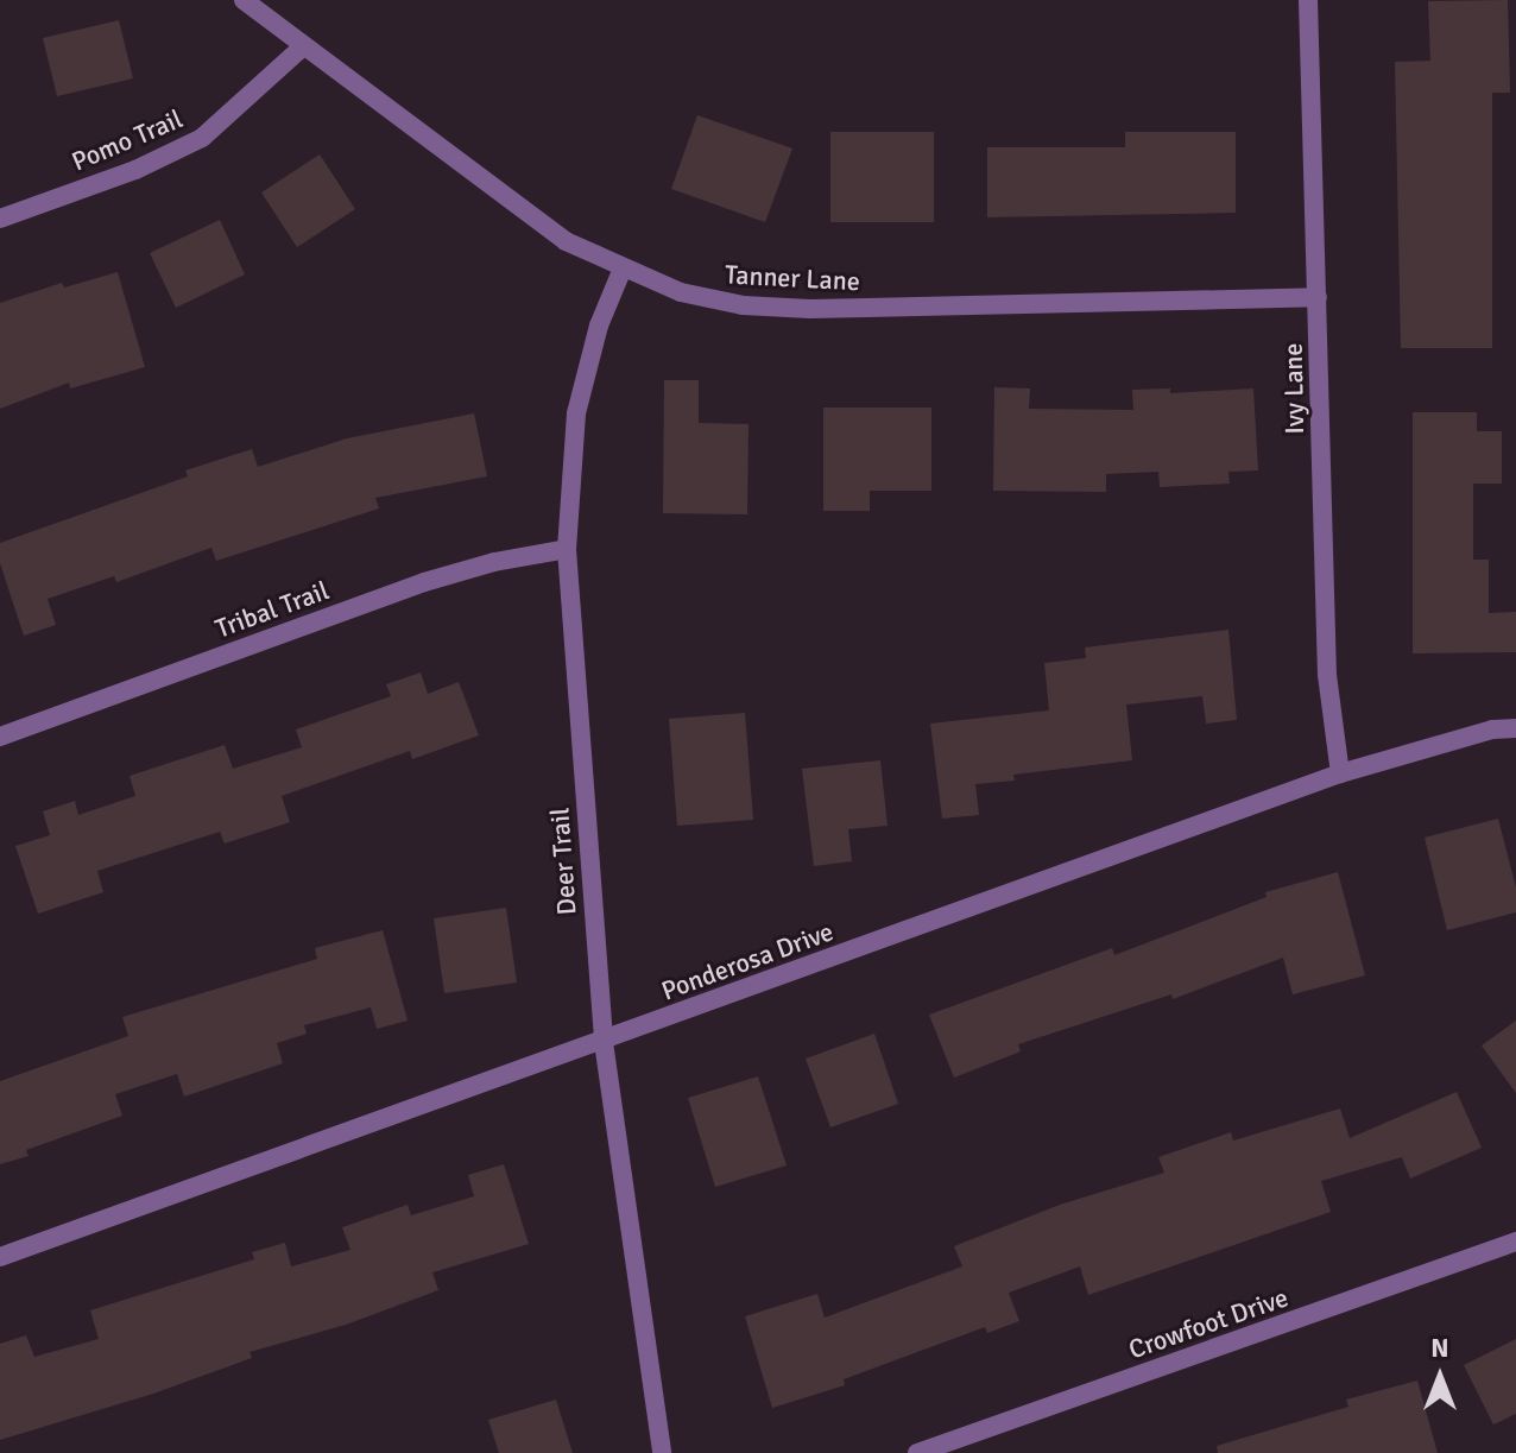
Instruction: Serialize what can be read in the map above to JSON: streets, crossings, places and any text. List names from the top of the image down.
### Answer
{
  "streets": {
    "street": [
      "Pomo Trail",
      "Tanner Lane",
      "Ivy Lane",
      "Tribal Trail",
      "Deer Trail",
      "Ponderosa Drive",
      "Crowfoot Drive"
    ]
  },
  "crossings": [
    ["Pomo Trail", "Tanner Lane"],
    ["Tanner Lane", "Ivy Lane"],
    ["Tanner Lane", "Deer Trail"],
    ["Ivy Lane", "Ponderosa Drive"],
    ["Tribal Trail", "Deer Trail"],
    ["Deer Trail", "Ponderosa Drive"]
  ],
  "north": "top"
}
